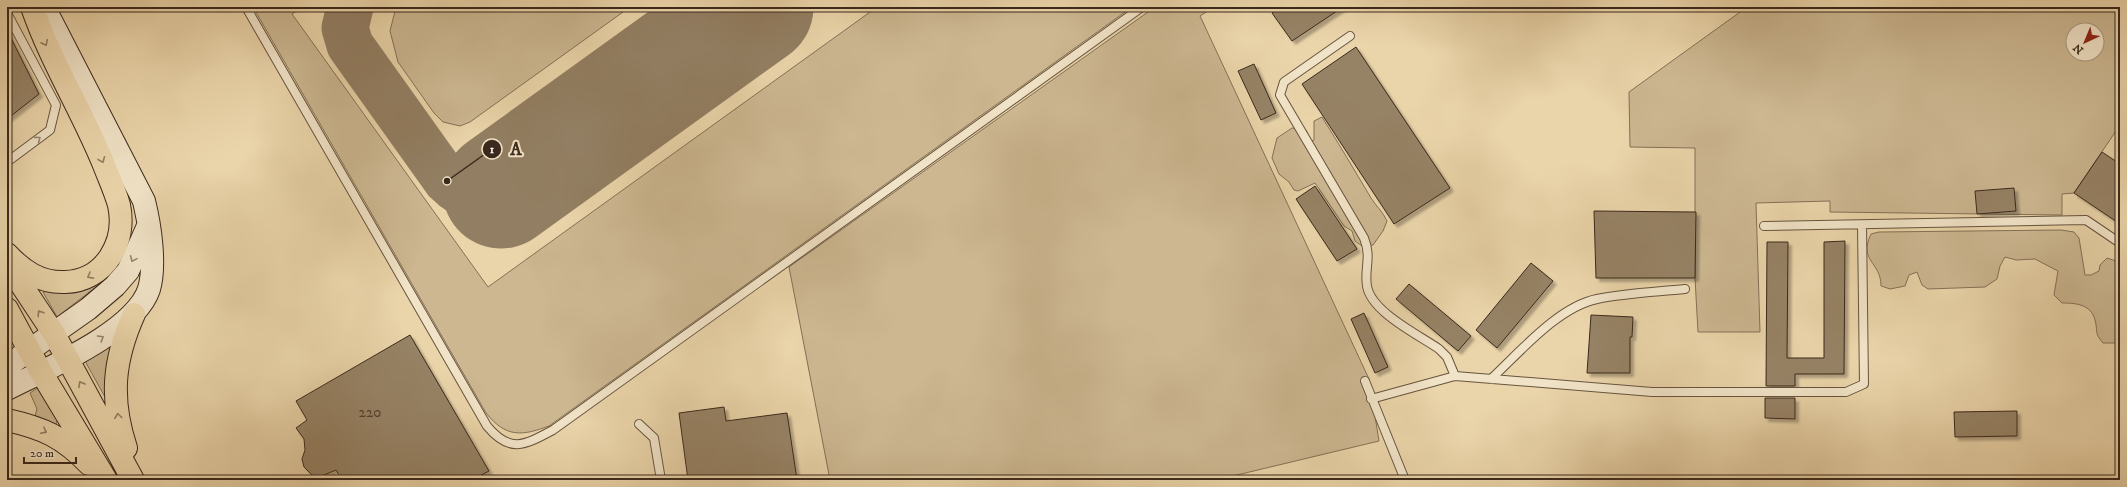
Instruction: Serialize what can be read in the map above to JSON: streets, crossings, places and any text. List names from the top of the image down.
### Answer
{
  "places": ["A"],
  "house_numbers": ["220"],
  "scale_bar": "20 m",
  "north": "bottom left"
}
